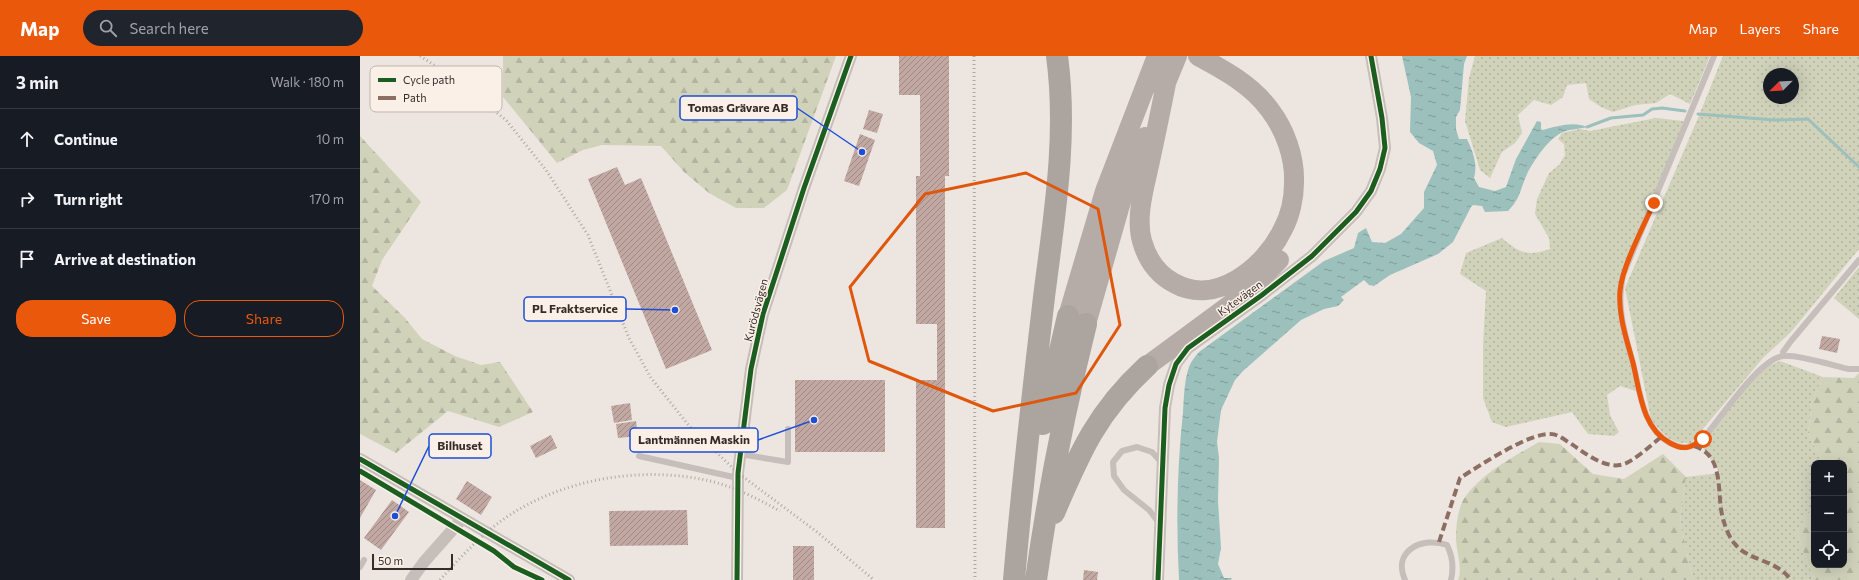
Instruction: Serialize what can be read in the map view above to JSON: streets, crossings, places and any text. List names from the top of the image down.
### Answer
{
  "streets": {
    "street": ["Kytevägen", "Kurödsvägen"]
  },
  "places": [
    "Tomas Grävare AB",
    "PL Fraktservice",
    "Lantmännen Maskin",
    "Bilhuset"
  ],
  "legend": ["Cycle path", "Path"],
  "scale_bar": "50 m",
  "north": "bottom left",
  "page": {
    "header": "Map",
    "search": "Search here",
    "nav": ["Map", "Layers", "Share"],
    "heading": ["3 min", "Walk · 180 m"],
    "list": [
      ["Continue", "10 m"],
      ["Turn right", "170 m"],
      "Arrive at destination"
    ],
    "buttons": ["Save", "Share"],
    "map_buttons": ["+", "−"],
    "scale": "50 m"
  }
}
